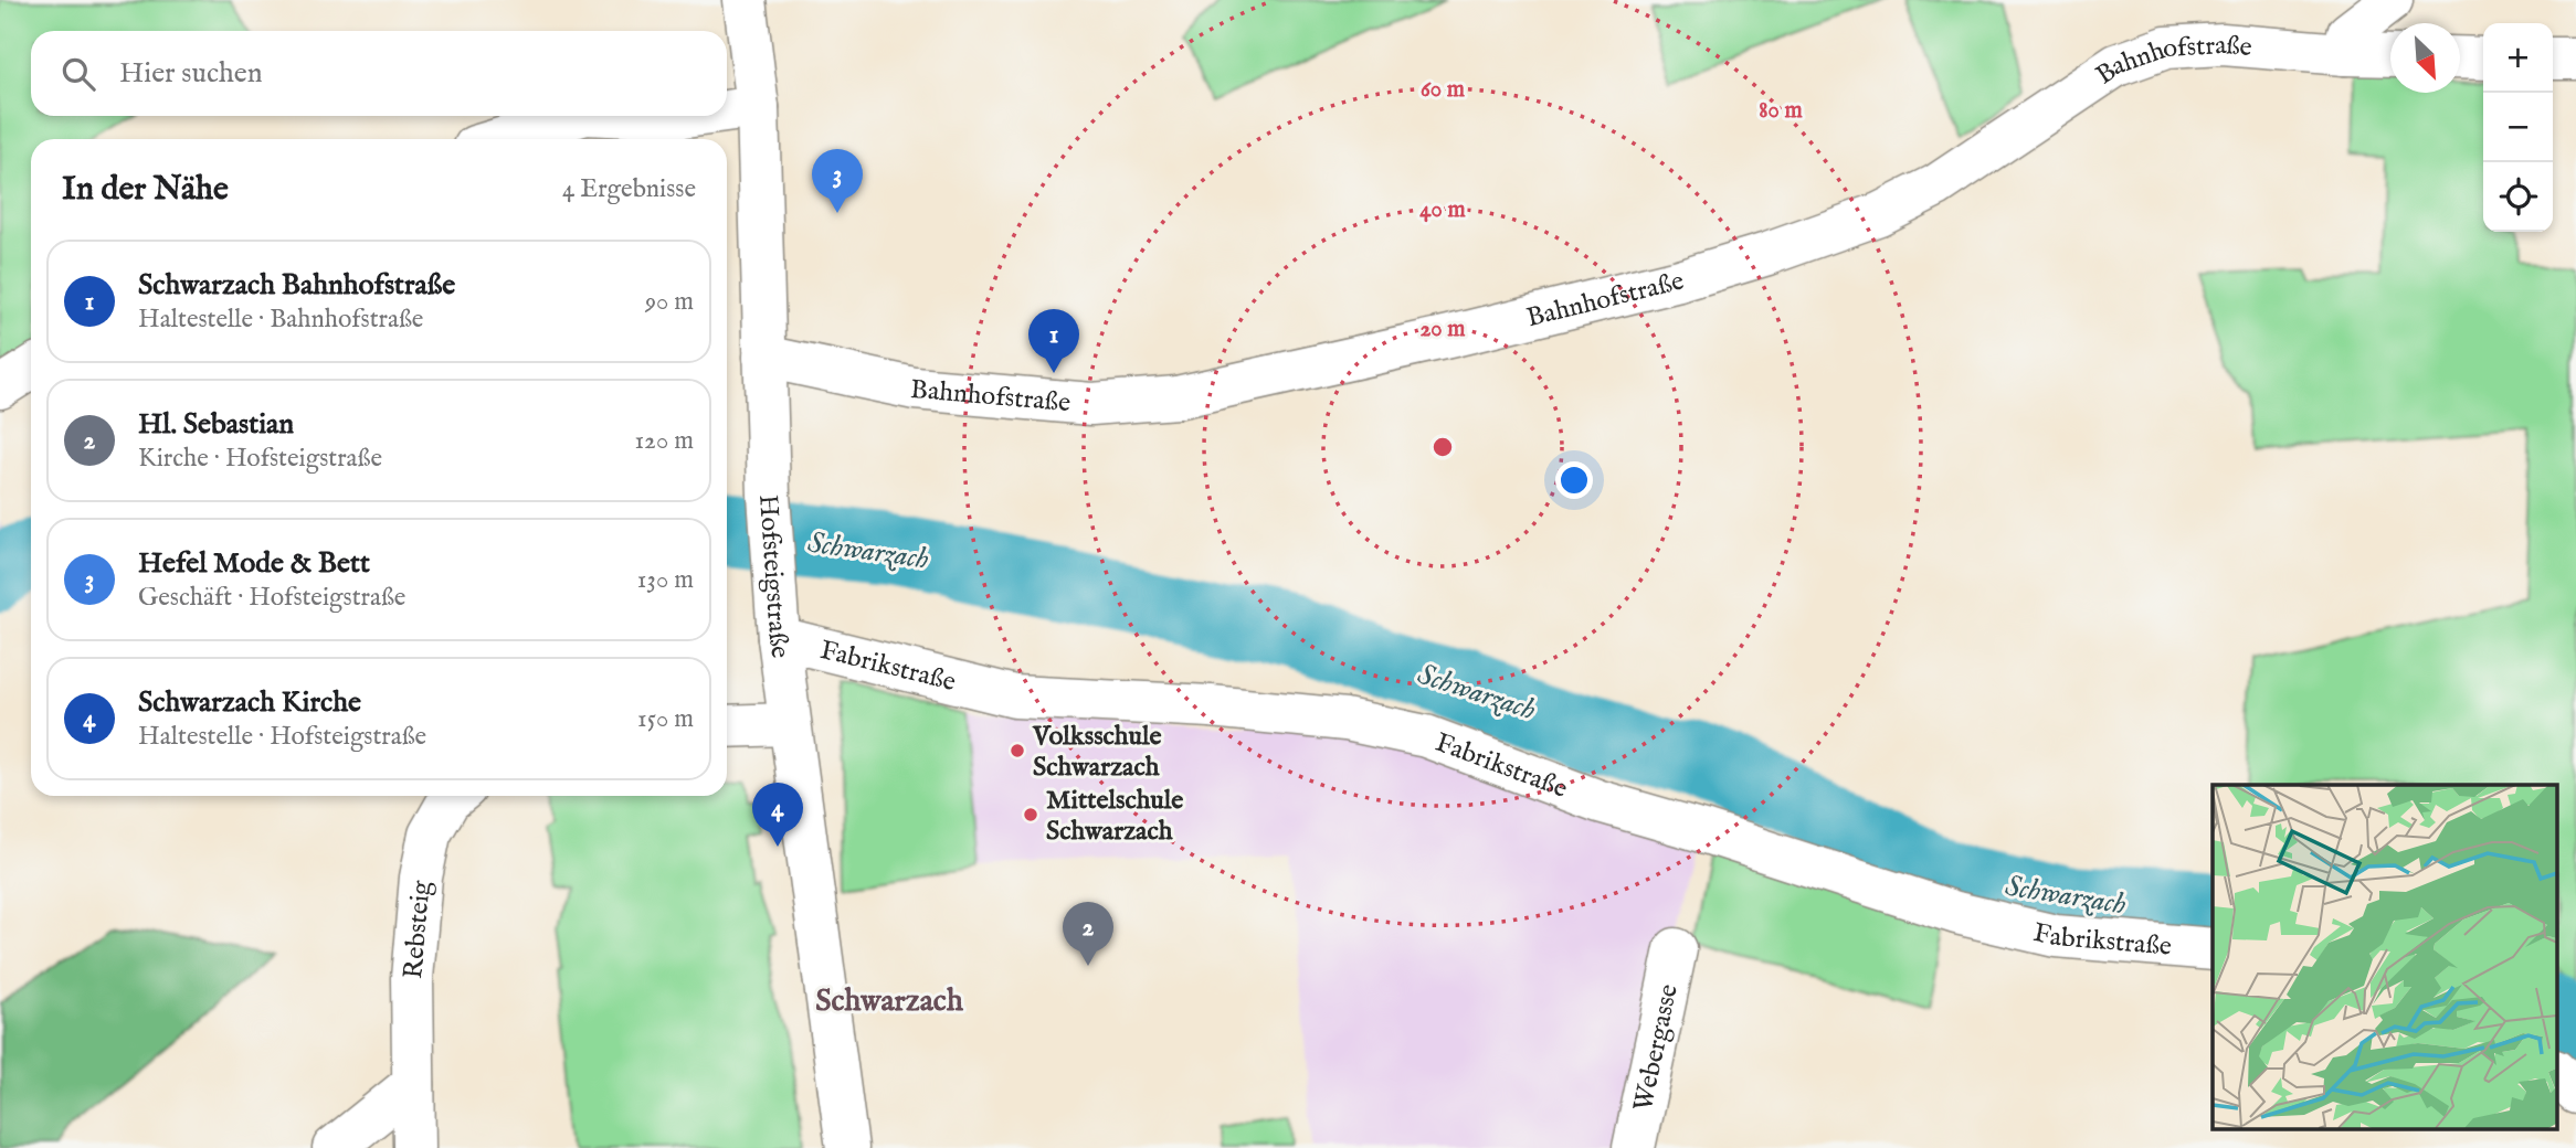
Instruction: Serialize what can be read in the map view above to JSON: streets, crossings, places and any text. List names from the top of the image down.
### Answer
{
  "streets": {
    "street": [
      "Bahnhofstraße",
      "Hofsteigstraße",
      "Fabrikstraße",
      "Rebsteig",
      "Webergasse"
    ]
  },
  "crossings": [
    ["Bahnhofstraße", "Hofsteigstraße"],
    ["Hofsteigstraße", "Fabrikstraße"]
  ],
  "districts": ["Schwarzach"],
  "water": ["Schwarzach"],
  "places": ["Volksschule Schwarzach", "Mittelschule Schwarzach"],
  "north": "bottom right",
  "page": {
    "map_buttons": ["+", "−"],
    "search": "Hier suchen",
    "heading": ["In der Nähe", "4 Ergebnisse"],
    "pins": [
      "3",
      "1",
      "4",
      "2"
    ],
    "list": [
      {
        "mark": "1",
        "name": "Schwarzach Bahnhofstraße",
        "note": "Haltestelle · Bahnhofstraße",
        "value": "90 m"
      },
      {
        "mark": "2",
        "name": "Hl. Sebastian",
        "note": "Kirche · Hofsteigstraße",
        "value": "120 m"
      },
      {
        "mark": "3",
        "name": "Hefel Mode & Bett",
        "note": "Geschäft · Hofsteigstraße",
        "value": "130 m"
      },
      {
        "mark": "4",
        "name": "Schwarzach Kirche",
        "note": "Haltestelle · Hofsteigstraße",
        "value": "150 m"
      }
    ]
  },
  "rings": [
    "60 m",
    "80 m",
    "40 m",
    "20 m"
  ]
}
